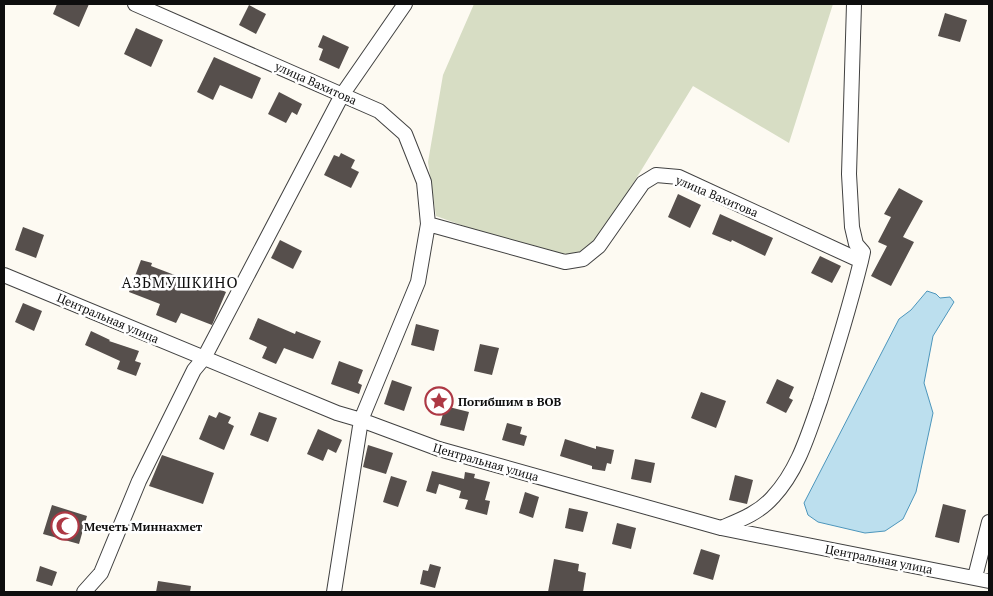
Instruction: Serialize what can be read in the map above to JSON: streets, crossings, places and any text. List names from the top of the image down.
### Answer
{
  "streets": {
    "street": ["улица Вахитова", "Центральная улица"]
  },
  "crossings": [
    ["улица Вахитова", "Центральная улица"]
  ],
  "districts": ["АЗЬМУШКИНО"],
  "places": {
    "place": ["Погибшим в ВОВ"],
    "mosque": ["Мечеть Миннахмет"]
  }
}
